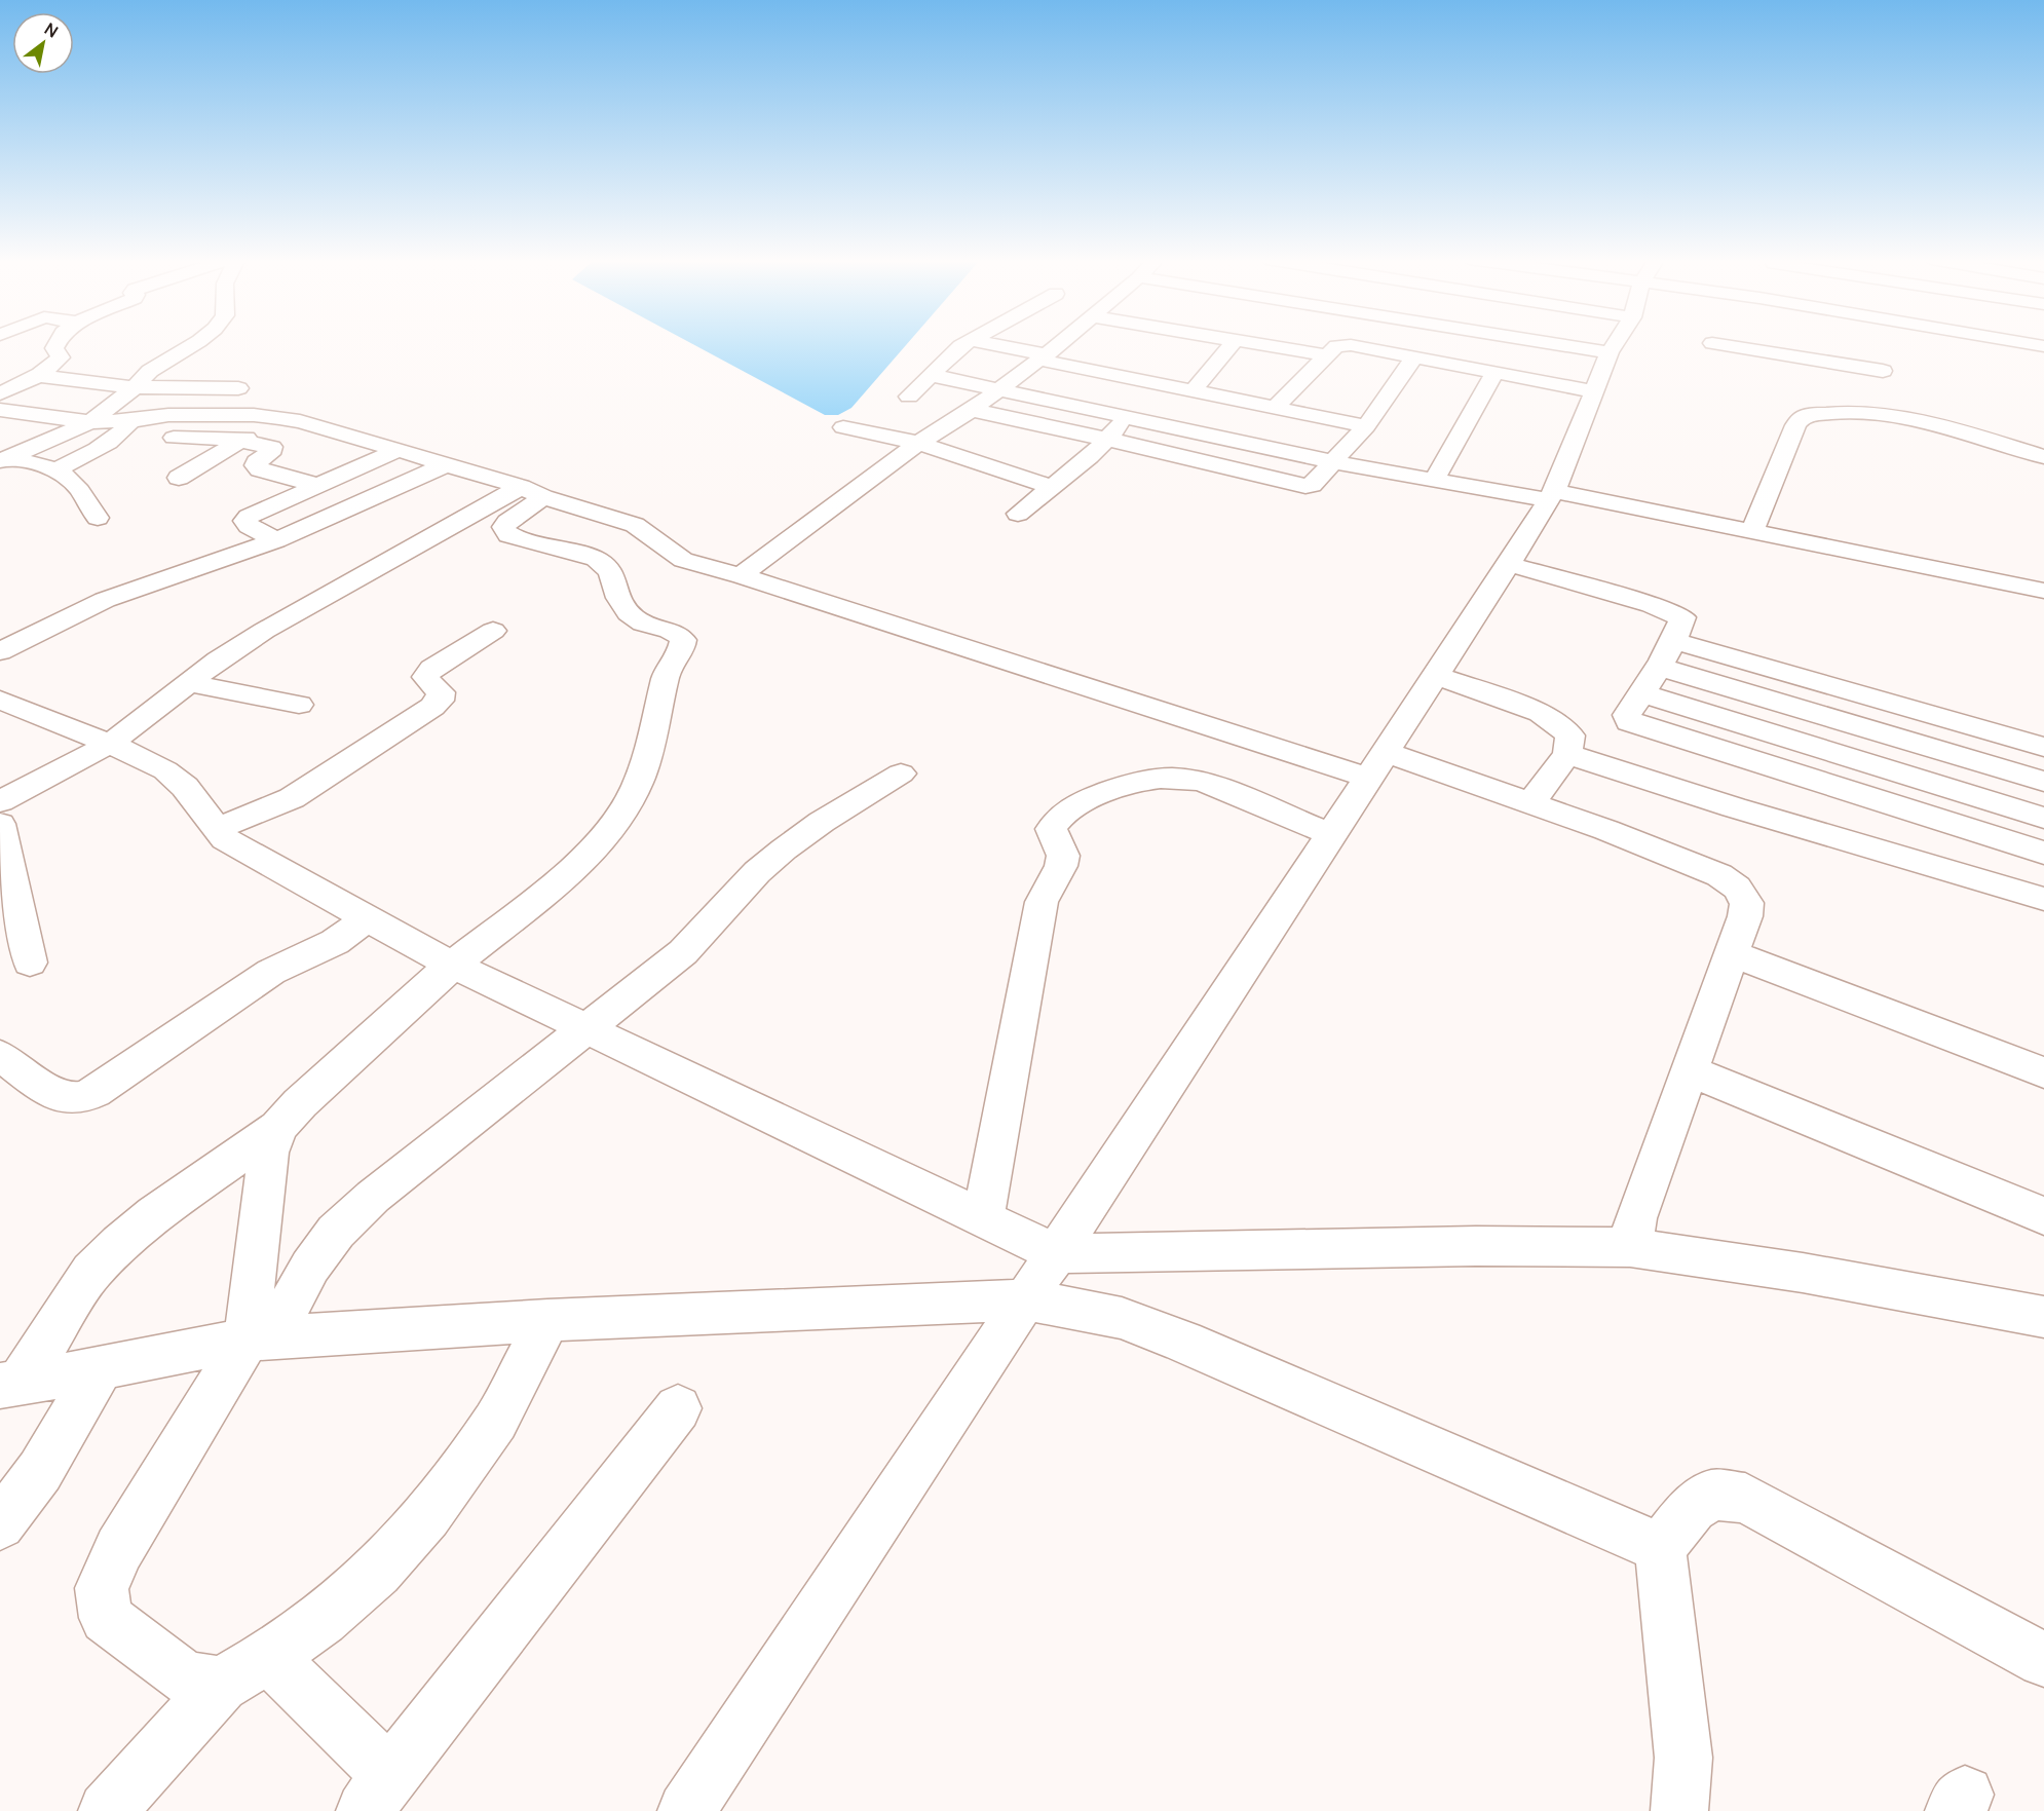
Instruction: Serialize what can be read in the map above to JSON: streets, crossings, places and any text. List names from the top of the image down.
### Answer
{
  "north": "top right"
}
